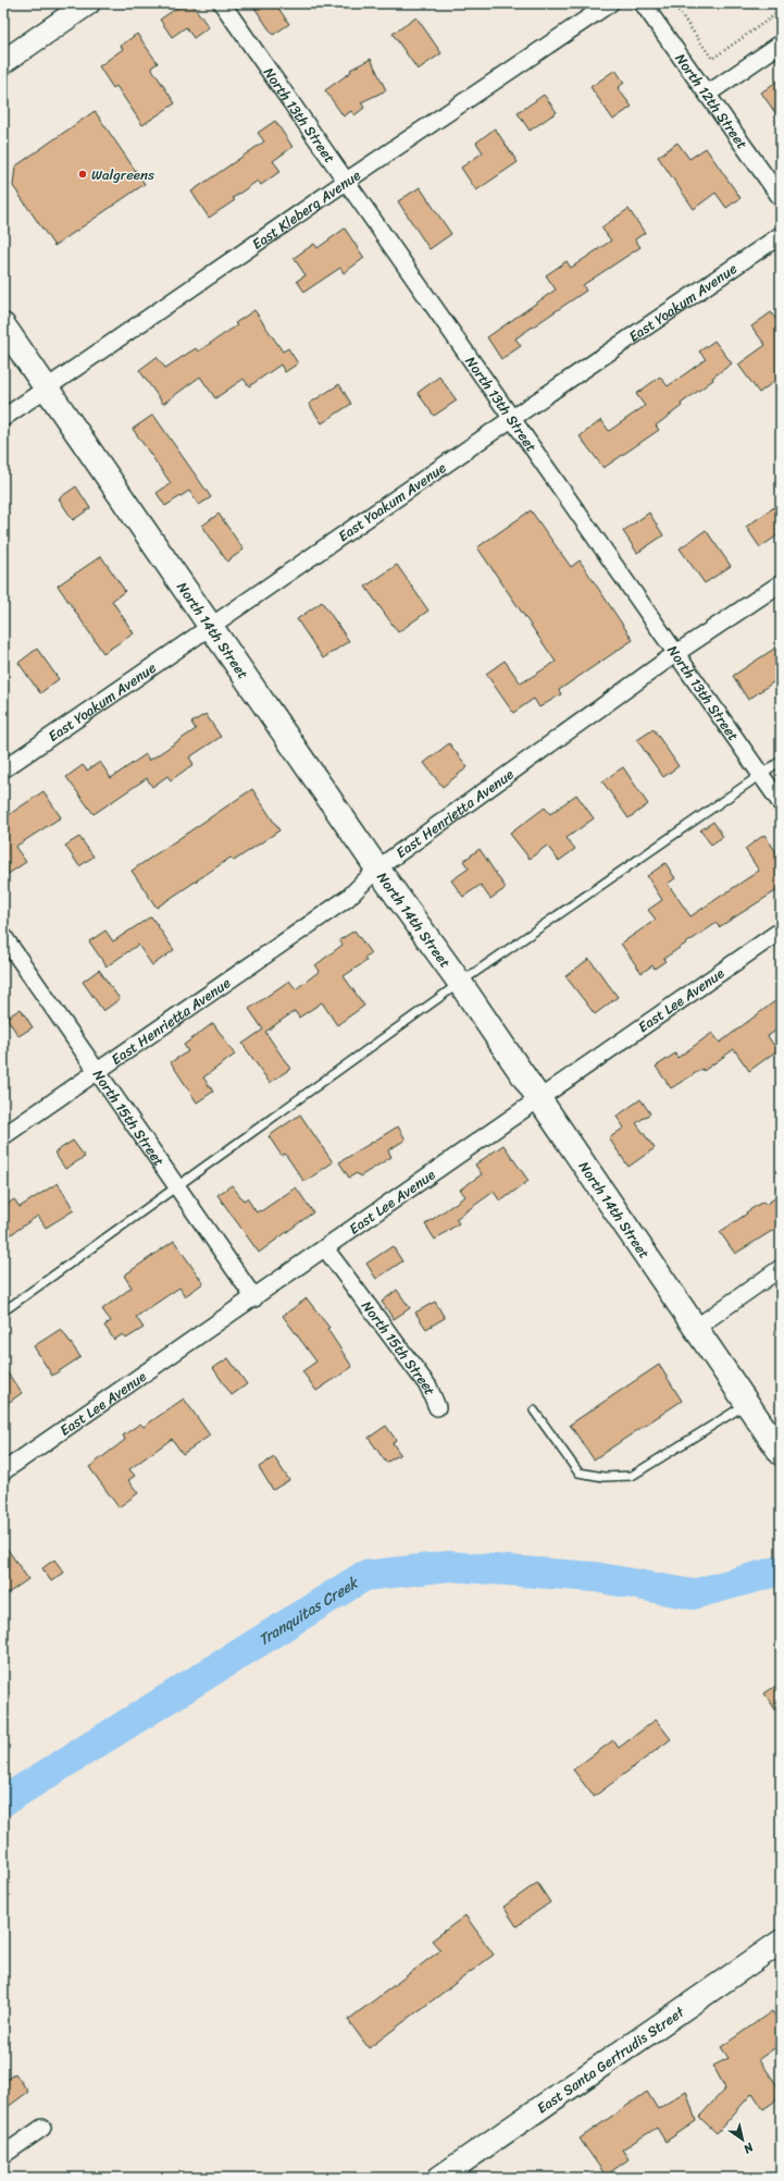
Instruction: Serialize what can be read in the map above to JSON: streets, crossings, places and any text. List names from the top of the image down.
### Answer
{
  "streets": {
    "main road": ["North 14th Street"],
    "street": [
      "North 12th Street",
      "North 13th Street",
      "East Kleberg Avenue",
      "East Yoakum Avenue",
      "East Henrietta Avenue",
      "East Lee Avenue",
      "North 15th Street",
      "East Santa Gertrudis Street"
    ]
  },
  "crossings": [
    ["North 13th Street", "East Kleberg Avenue"],
    ["North 13th Street", "East Yoakum Avenue"],
    ["North 13th Street", "East Henrietta Avenue"],
    ["East Kleberg Avenue", "North 14th Street"],
    ["East Yoakum Avenue", "North 14th Street"],
    ["North 14th Street", "East Henrietta Avenue"],
    ["North 14th Street", "East Lee Avenue"],
    ["East Henrietta Avenue", "North 15th Street"],
    ["East Lee Avenue", "North 15th Street"]
  ],
  "water": ["Tranquitas Creek"],
  "places": ["Walgreens"],
  "north": "bottom right"
}
